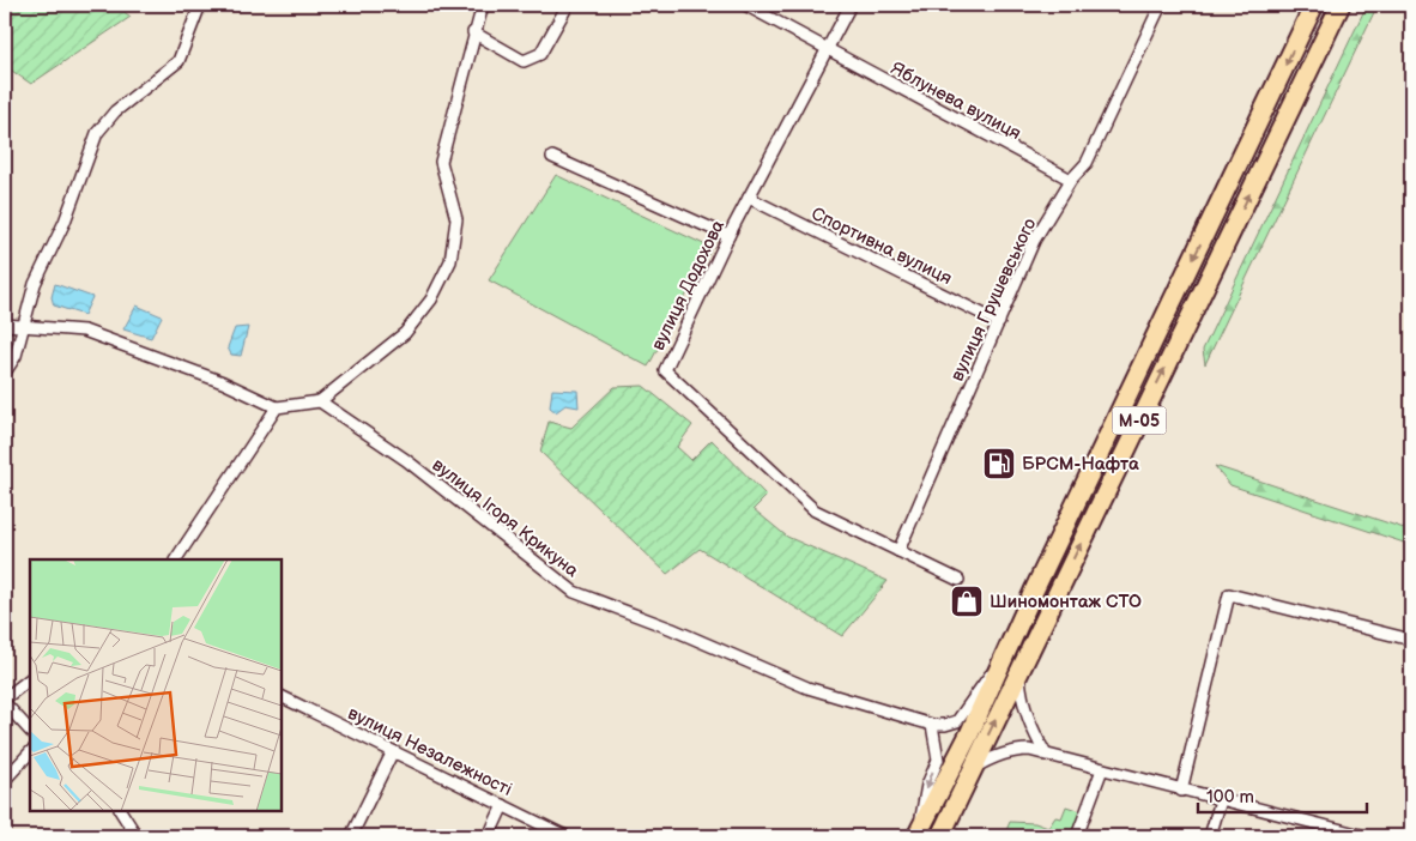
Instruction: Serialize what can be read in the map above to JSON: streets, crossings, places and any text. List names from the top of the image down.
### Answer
{
  "streets": {
    "highway": ["М-05"],
    "street": [
      "Яблунева вулиця",
      "Спортивна вулиця",
      "вулиця Додохова",
      "вулиця Грушевського",
      "вулиця Ігоря Крикуна",
      "вулиця Незалежності"
    ]
  },
  "crossings": [
    ["Яблунева вулиця", "вулиця Додохова"],
    ["Яблунева вулиця", "вулиця Грушевського"],
    ["Спортивна вулиця", "вулиця Додохова"],
    ["Спортивна вулиця", "вулиця Грушевського"],
    ["вулиця Додохова", "вулиця Грушевського"]
  ],
  "places": {
    "fuel station": ["БРСМ-Нафта"],
    "shop": ["Шиномонтаж СТО"]
  },
  "scale_bar": "100 m"
}
